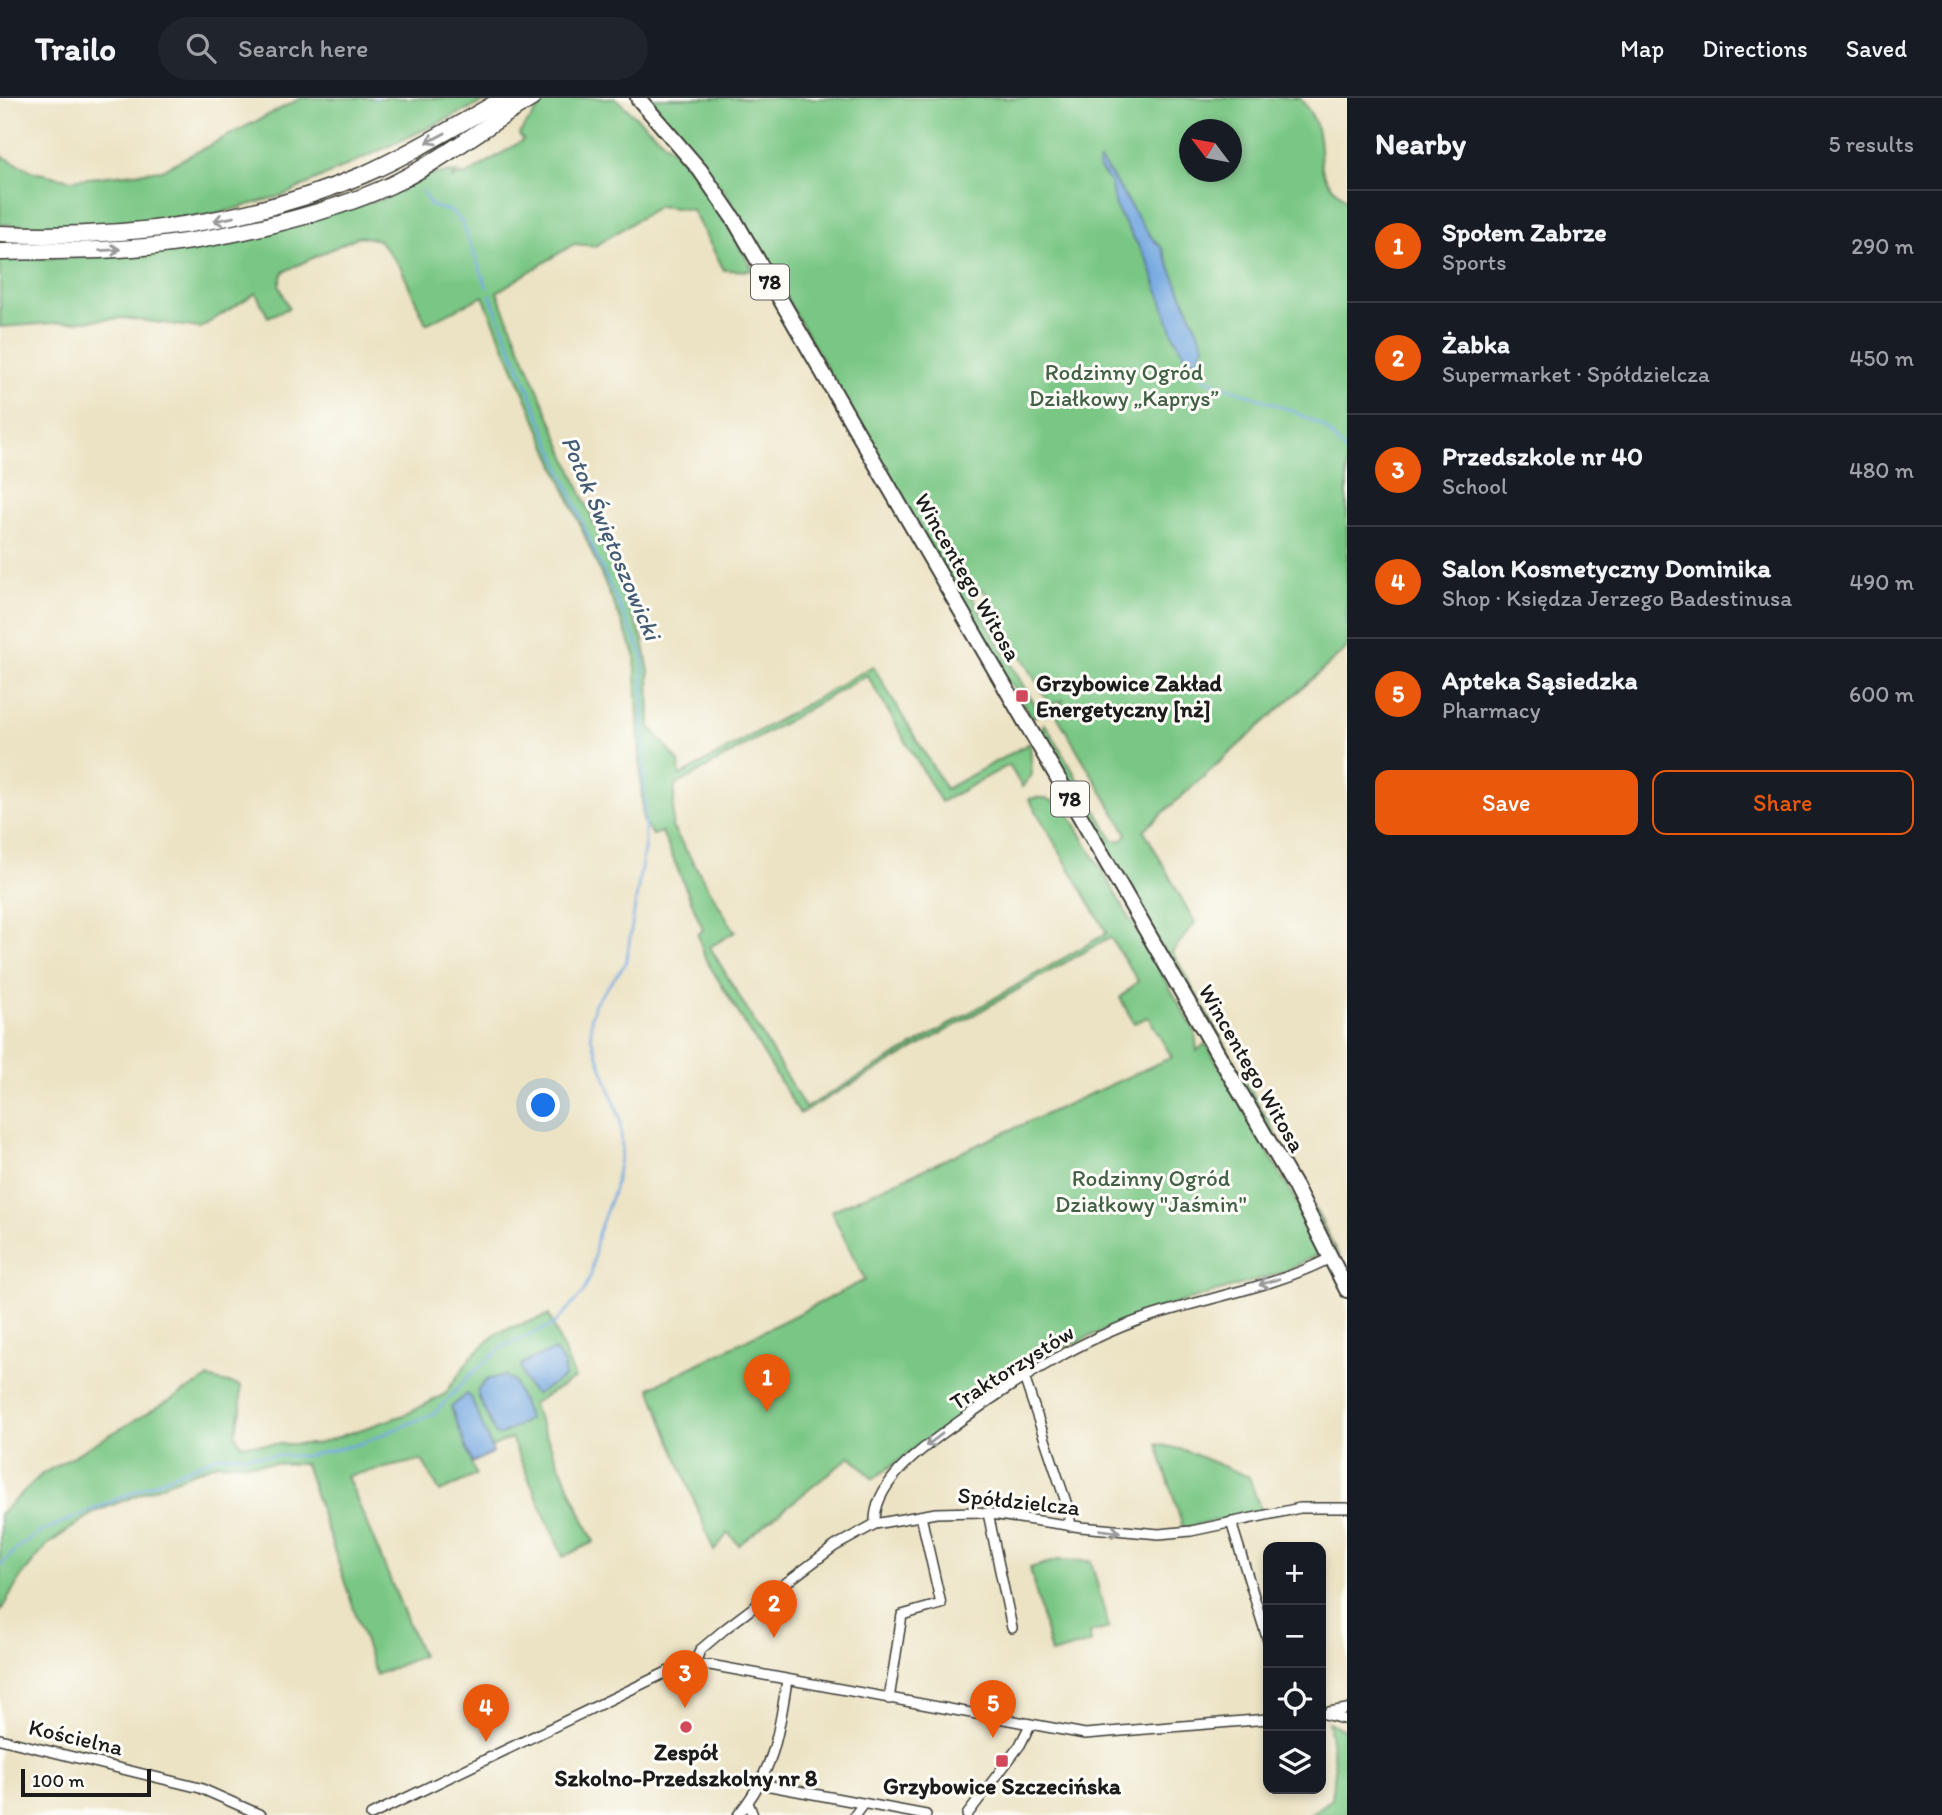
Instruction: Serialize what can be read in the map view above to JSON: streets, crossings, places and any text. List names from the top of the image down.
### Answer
{
  "streets": {
    "main road": ["78", "Wincentego Witosa"],
    "street": ["Traktorzystów", "Spółdzielcza", "Kościelna"]
  },
  "crossings": [
    ["Wincentego Witosa", "Traktorzystów"],
    ["Traktorzystów", "Spółdzielcza"]
  ],
  "one_way": ["Traktorzystów"],
  "water": ["Potok Świętoszowicki"],
  "parks": ["Rodzinny Ogród Działkowy „Kaprys”", "Rodzinny Ogród Działkowy \"Jaśmin\""],
  "places": {
    "transit": ["Grzybowice Zakład Energetyczny [nż]", "Grzybowice Szczecińska"],
    "other": ["Zespół Szkolno-Przedszkolny nr 8"]
  },
  "scale_bar": "100 m",
  "north": "top left",
  "page": {
    "header": "Trailo",
    "search": "Search here",
    "nav": ["Map", "Directions", "Saved"],
    "heading": ["Nearby", "5 results"],
    "list": [
      {
        "mark": "1",
        "name": "Społem Zabrze",
        "note": "Sports",
        "value": "290 m"
      },
      {
        "mark": "2",
        "name": "Żabka",
        "note": "Supermarket · Spółdzielcza",
        "value": "450 m"
      },
      {
        "mark": "3",
        "name": "Przedszkole nr 40",
        "note": "School",
        "value": "480 m"
      },
      {
        "mark": "4",
        "name": "Salon Kosmetyczny Dominika",
        "note": "Shop · Księdza Jerzego Badestinusa",
        "value": "490 m"
      },
      {
        "mark": "5",
        "name": "Apteka Sąsiedzka",
        "note": "Pharmacy",
        "value": "600 m"
      }
    ],
    "buttons": ["Save", "Share"],
    "pins": [
      "1",
      "2",
      "3",
      "5",
      "4"
    ],
    "map_buttons": ["+", "−"],
    "scale": "100 m"
  }
}
